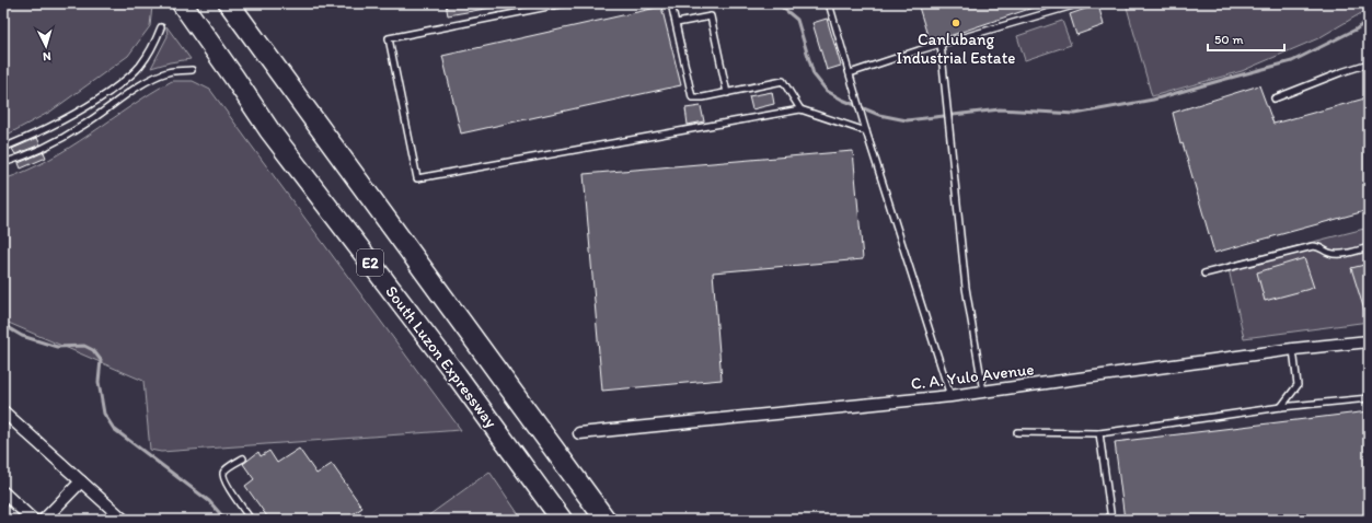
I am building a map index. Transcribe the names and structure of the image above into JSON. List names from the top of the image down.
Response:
{
  "streets": {
    "highway": ["E2", "South Luzon Expressway"],
    "street": ["C. A. Yulo Avenue"]
  },
  "places": ["Canlubang Industrial Estate"],
  "scale_bar": "50 m",
  "north": "bottom"
}
